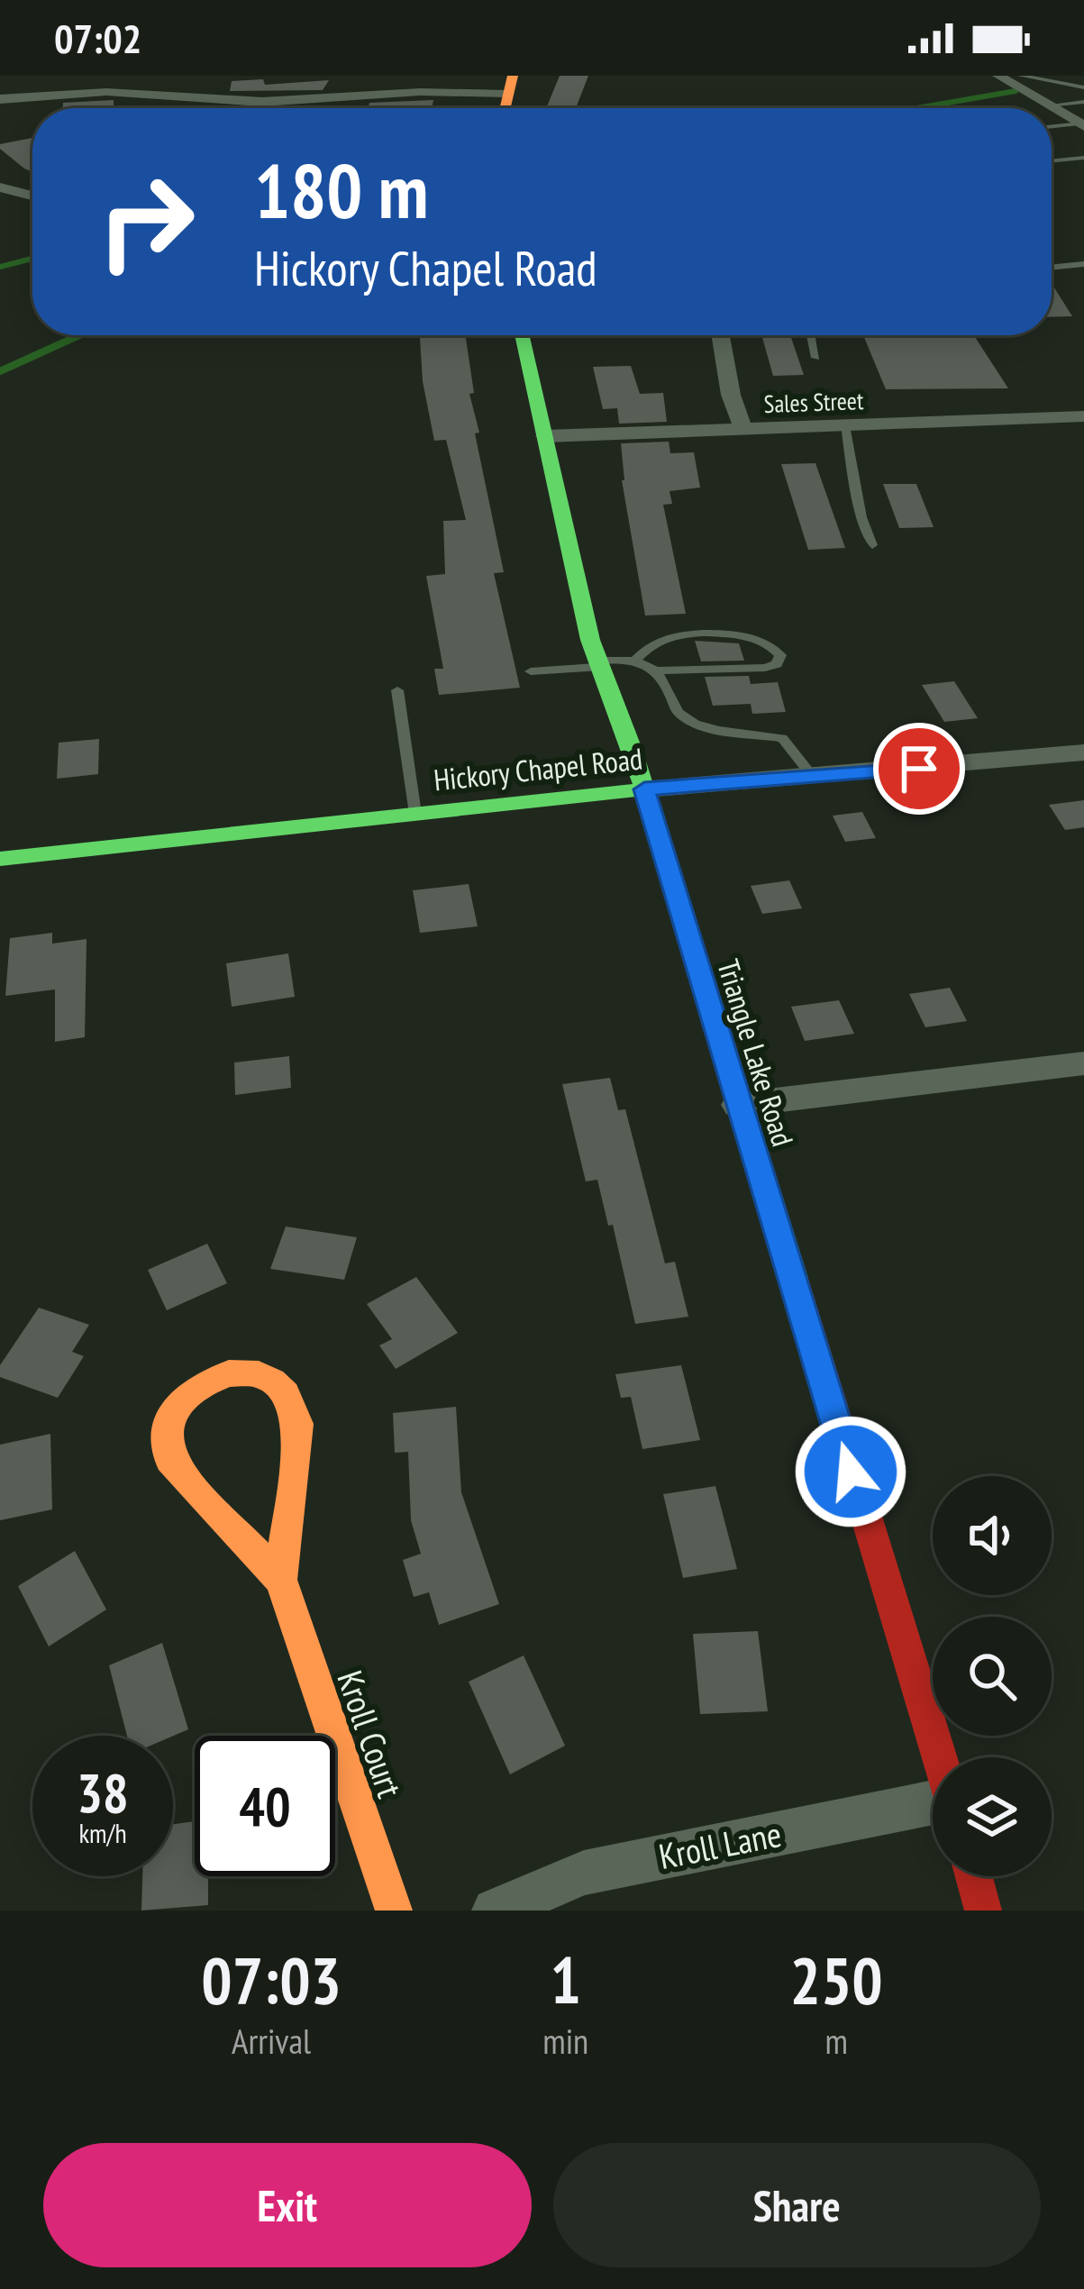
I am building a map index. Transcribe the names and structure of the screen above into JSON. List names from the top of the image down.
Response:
{
  "streets": {
    "street": [
      "Sales Street",
      "Hickory Chapel Road",
      "Triangle Lake Road",
      "Kroll Court",
      "Kroll Lane"
    ]
  },
  "crossings": [
    ["Sales Street", "Triangle Lake Road"],
    ["Hickory Chapel Road", "Triangle Lake Road"]
  ],
  "page": {
    "status": "07:02",
    "turn": ["180 m", "Hickory Chapel Road"],
    "speed": "38 km/h",
    "limit": "40",
    "eta": [
      "07:03",
      "Arrival",
      "1",
      "min",
      "250",
      "m"
    ],
    "buttons": ["Exit", "Share"]
  }
}
